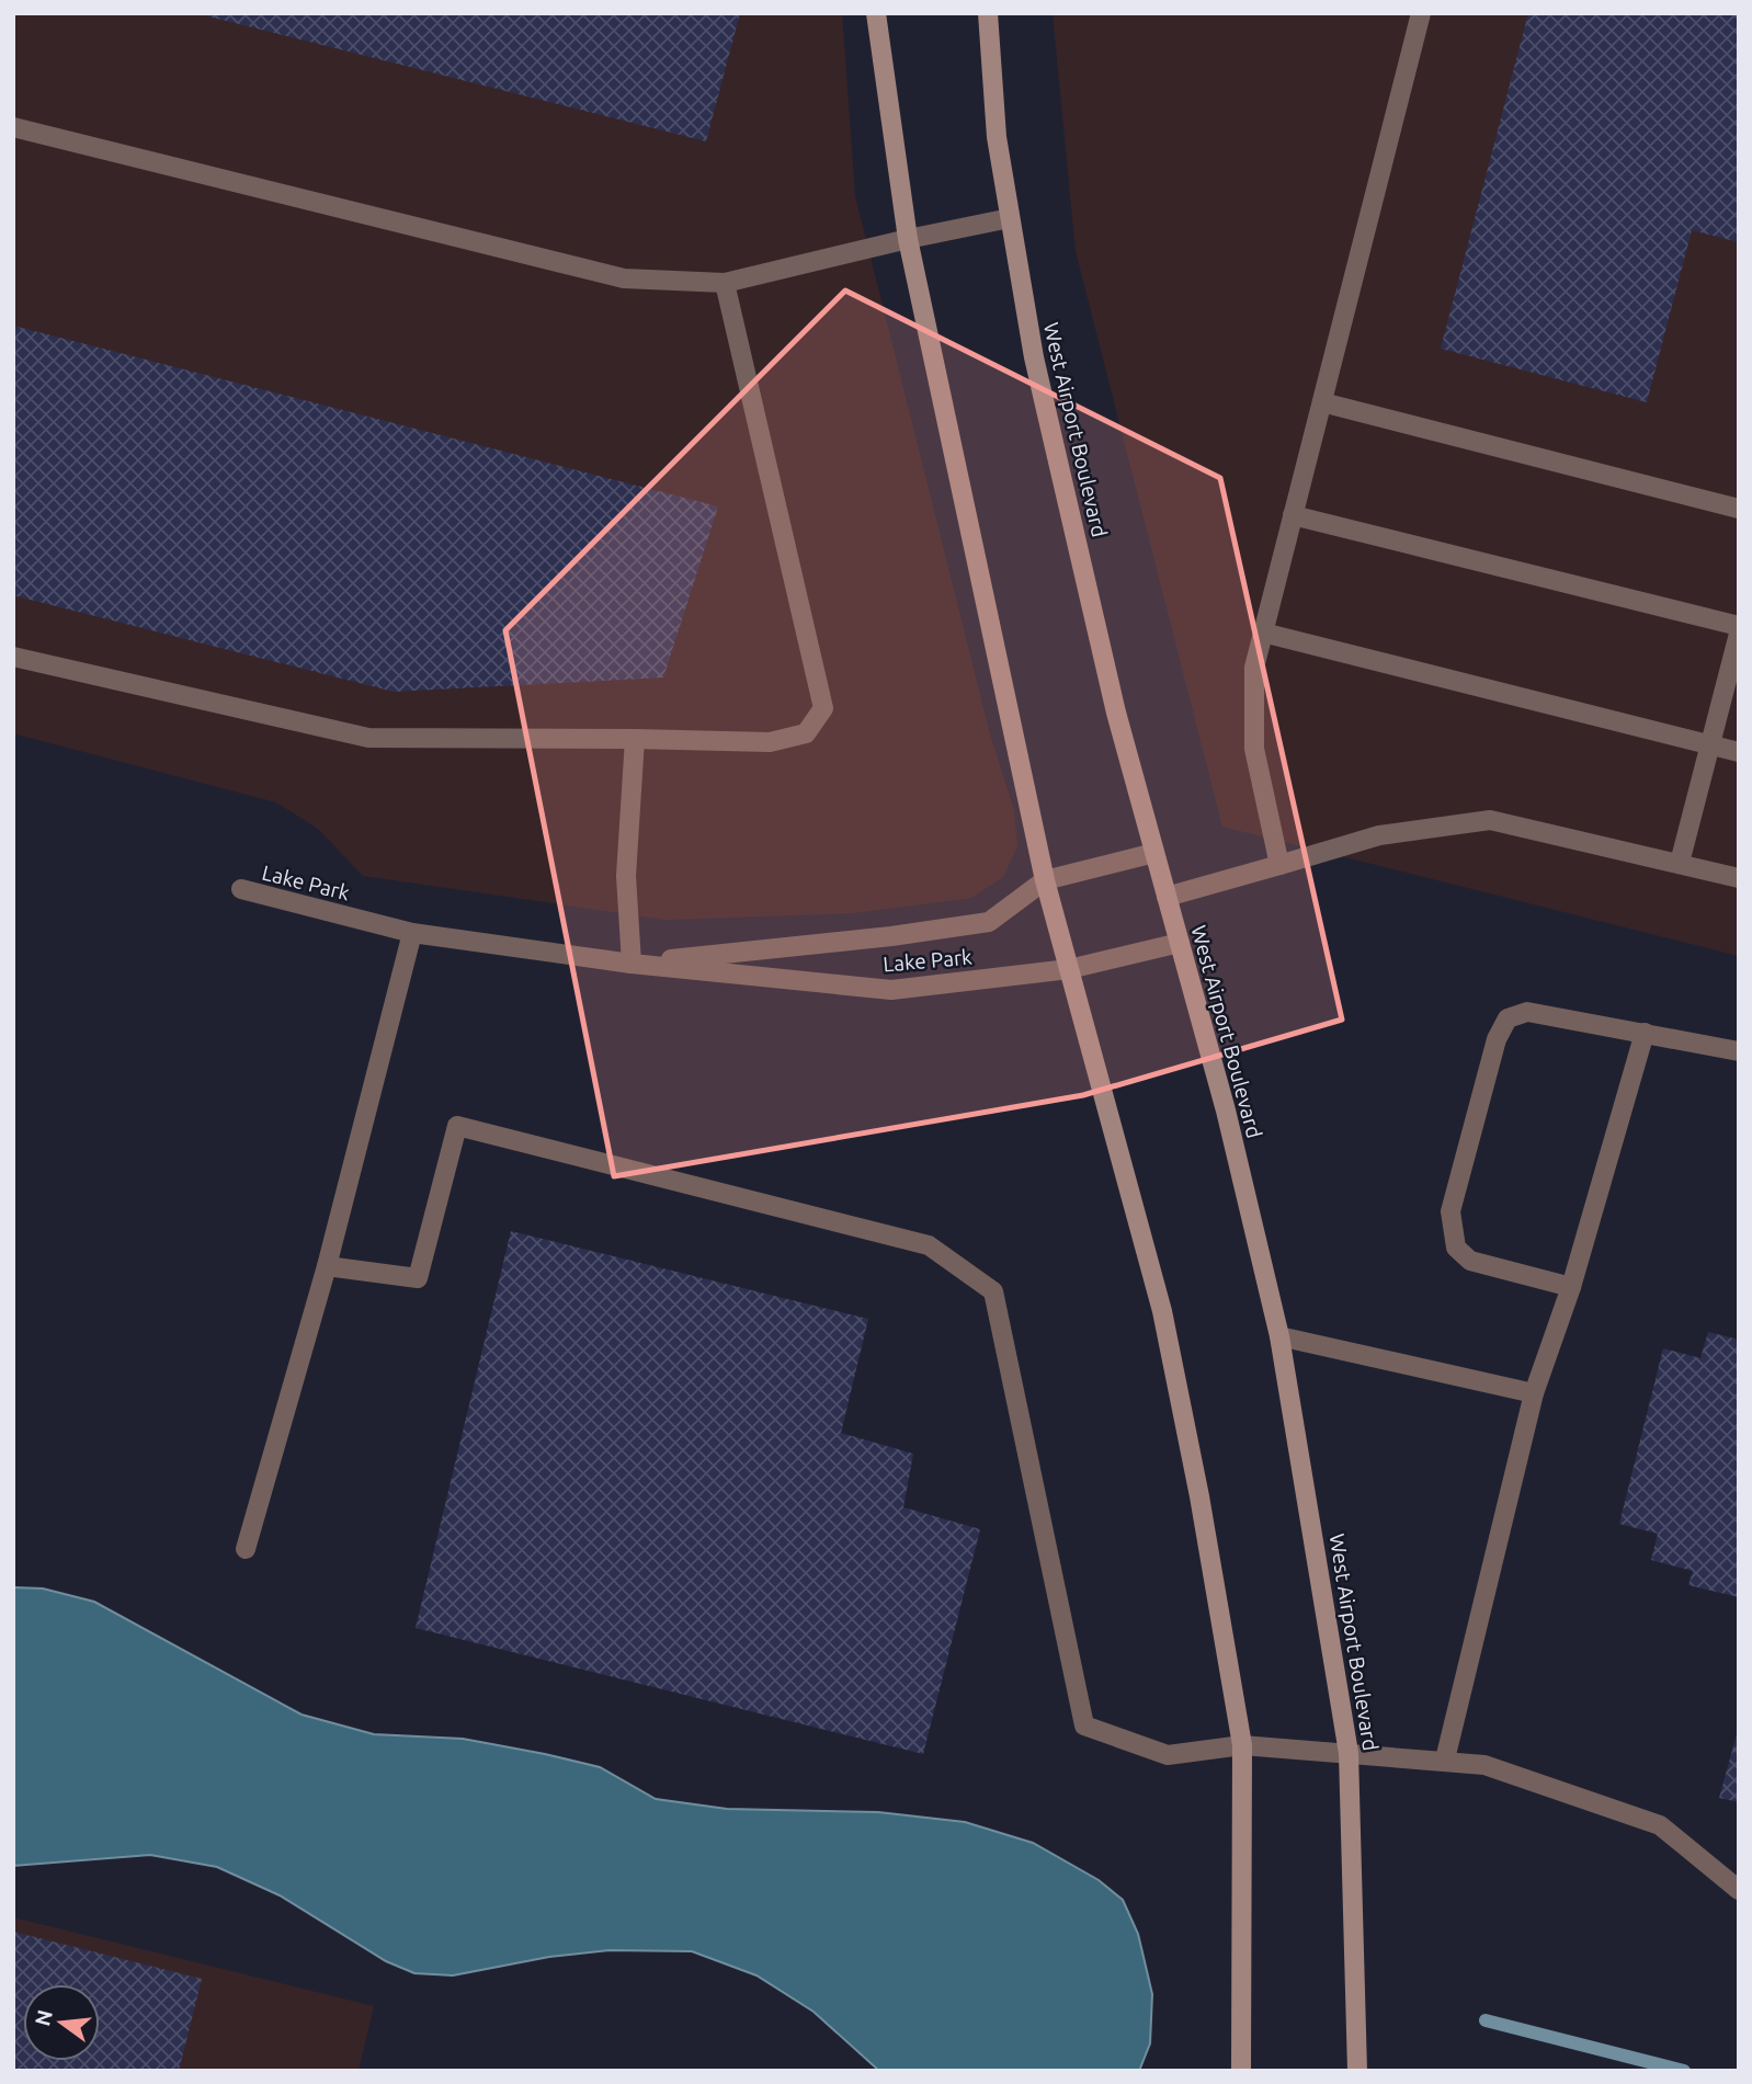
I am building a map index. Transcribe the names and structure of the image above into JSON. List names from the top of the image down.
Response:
{
  "streets": {
    "main road": ["West Airport Boulevard"],
    "street": ["Lake Park"]
  },
  "crossings": [
    ["West Airport Boulevard", "Lake Park"]
  ],
  "north": "left"
}
